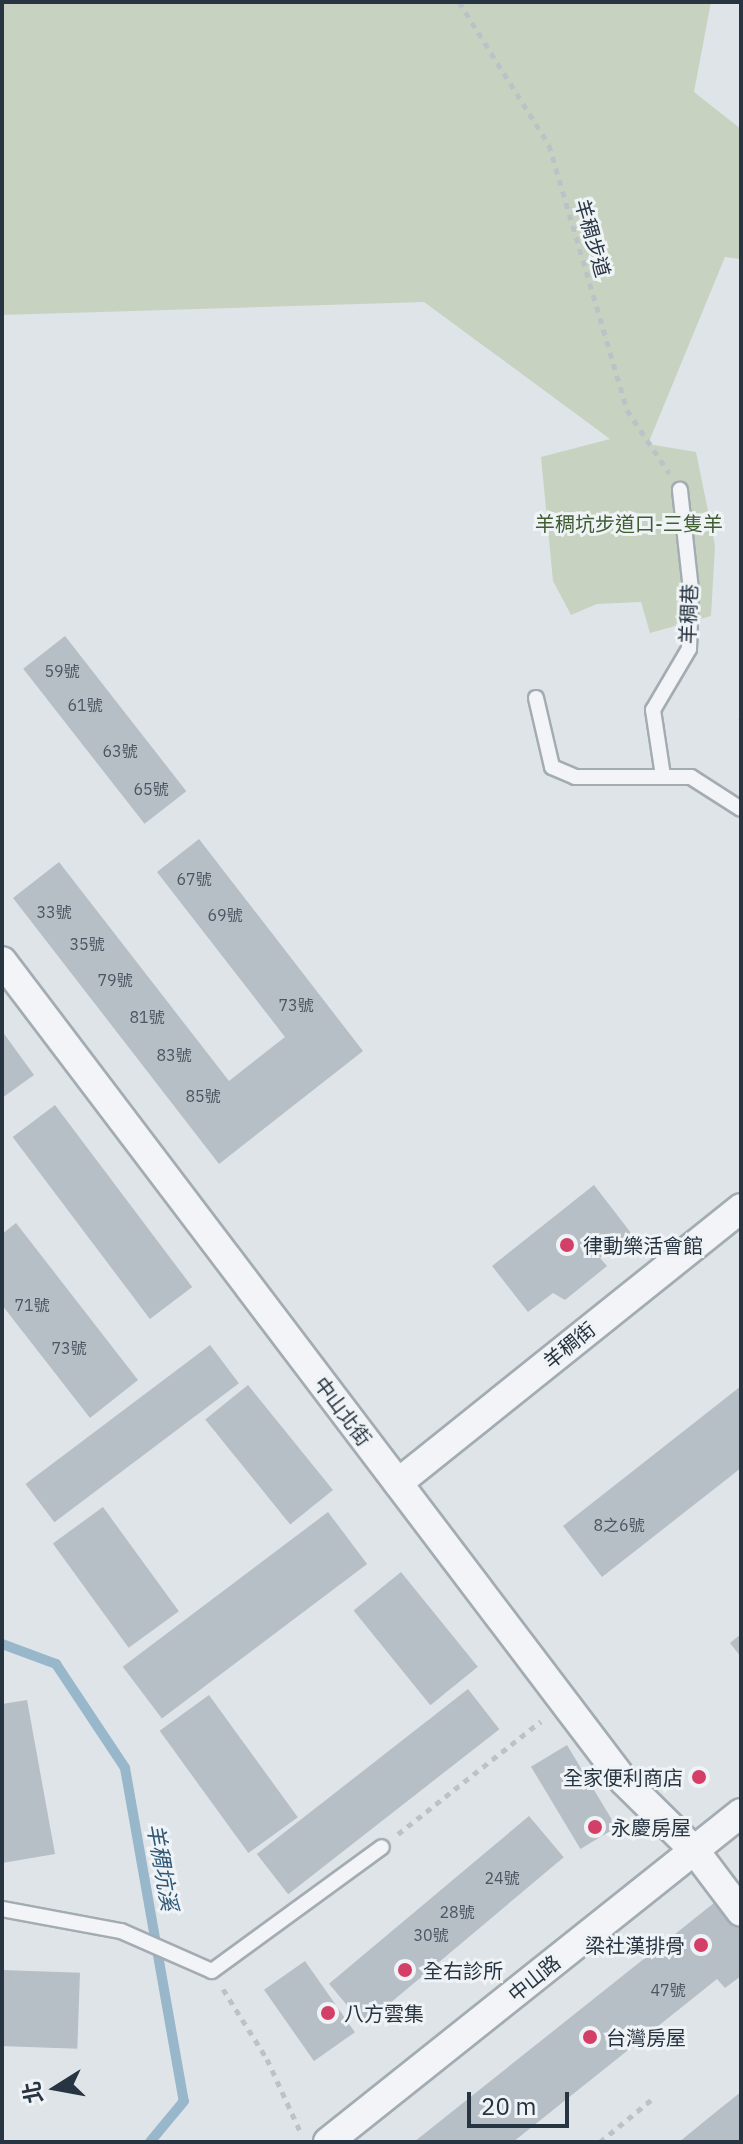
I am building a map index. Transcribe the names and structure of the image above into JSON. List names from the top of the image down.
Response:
{
  "streets": {
    "street": ["羊稠街", "中山北街", "中山路"],
    "lane": ["羊稠巷"],
    "path": ["羊稠步道"]
  },
  "crossings": [
    ["羊稠步道", "羊稠巷"],
    ["羊稠街", "中山北街"],
    ["中山北街", "中山路"]
  ],
  "water": ["羊稠坑溪"],
  "parks": ["羊稠坑步道口-三隻羊"],
  "places": [
    "律動樂活會館",
    "全家便利商店",
    "永慶房屋",
    "梁社漢排骨",
    "全右診所",
    "八方雲集",
    "台灣房屋"
  ],
  "house_numbers": [
    "59號",
    "61號",
    "63號",
    "65號",
    "67號",
    "33號",
    "69號",
    "35號",
    "79號",
    "73號",
    "81號",
    "83號",
    "85號",
    "71號",
    "73號",
    "8之6號",
    "24號",
    "28號",
    "30號",
    "47號"
  ],
  "scale_bar": "20 m",
  "north": "left"
}
